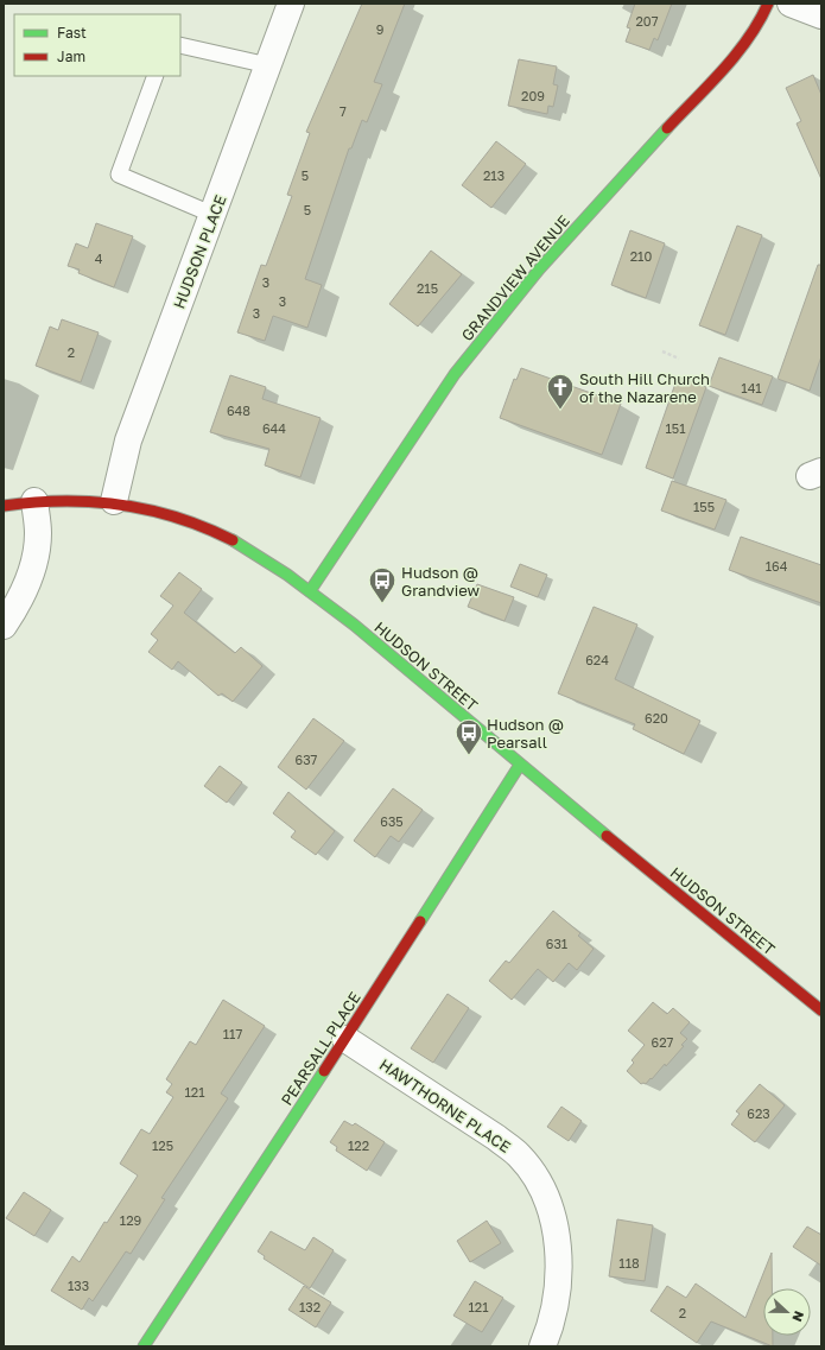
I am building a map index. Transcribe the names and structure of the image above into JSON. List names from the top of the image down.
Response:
{
  "streets": {
    "street": [
      "HUDSON PLACE",
      "GRANDVIEW AVENUE",
      "HUDSON STREET",
      "PEARSALL PLACE",
      "HAWTHORNE PLACE"
    ]
  },
  "crossings": [
    ["HUDSON PLACE", "HUDSON STREET"],
    ["GRANDVIEW AVENUE", "HUDSON STREET"],
    ["HUDSON STREET", "PEARSALL PLACE"],
    ["PEARSALL PLACE", "HAWTHORNE PLACE"]
  ],
  "places": {
    "church": ["South Hill Church of the Nazarene"],
    "bus stop": ["Hudson @ Grandview", "Hudson @ Pearsall"]
  },
  "house_numbers": [
    "207",
    "9",
    "209",
    "7",
    "5",
    "213",
    "5",
    "210",
    "4",
    "3",
    "215",
    "3",
    "3",
    "2",
    "141",
    "648",
    "644",
    "151",
    "155",
    "164",
    "624",
    "620",
    "637",
    "635",
    "631",
    "117",
    "627",
    "121",
    "623",
    "125",
    "122",
    "129",
    "118",
    "133",
    "132",
    "121",
    "2"
  ],
  "legend": ["Fast", "Jam"],
  "north": "right"
}
